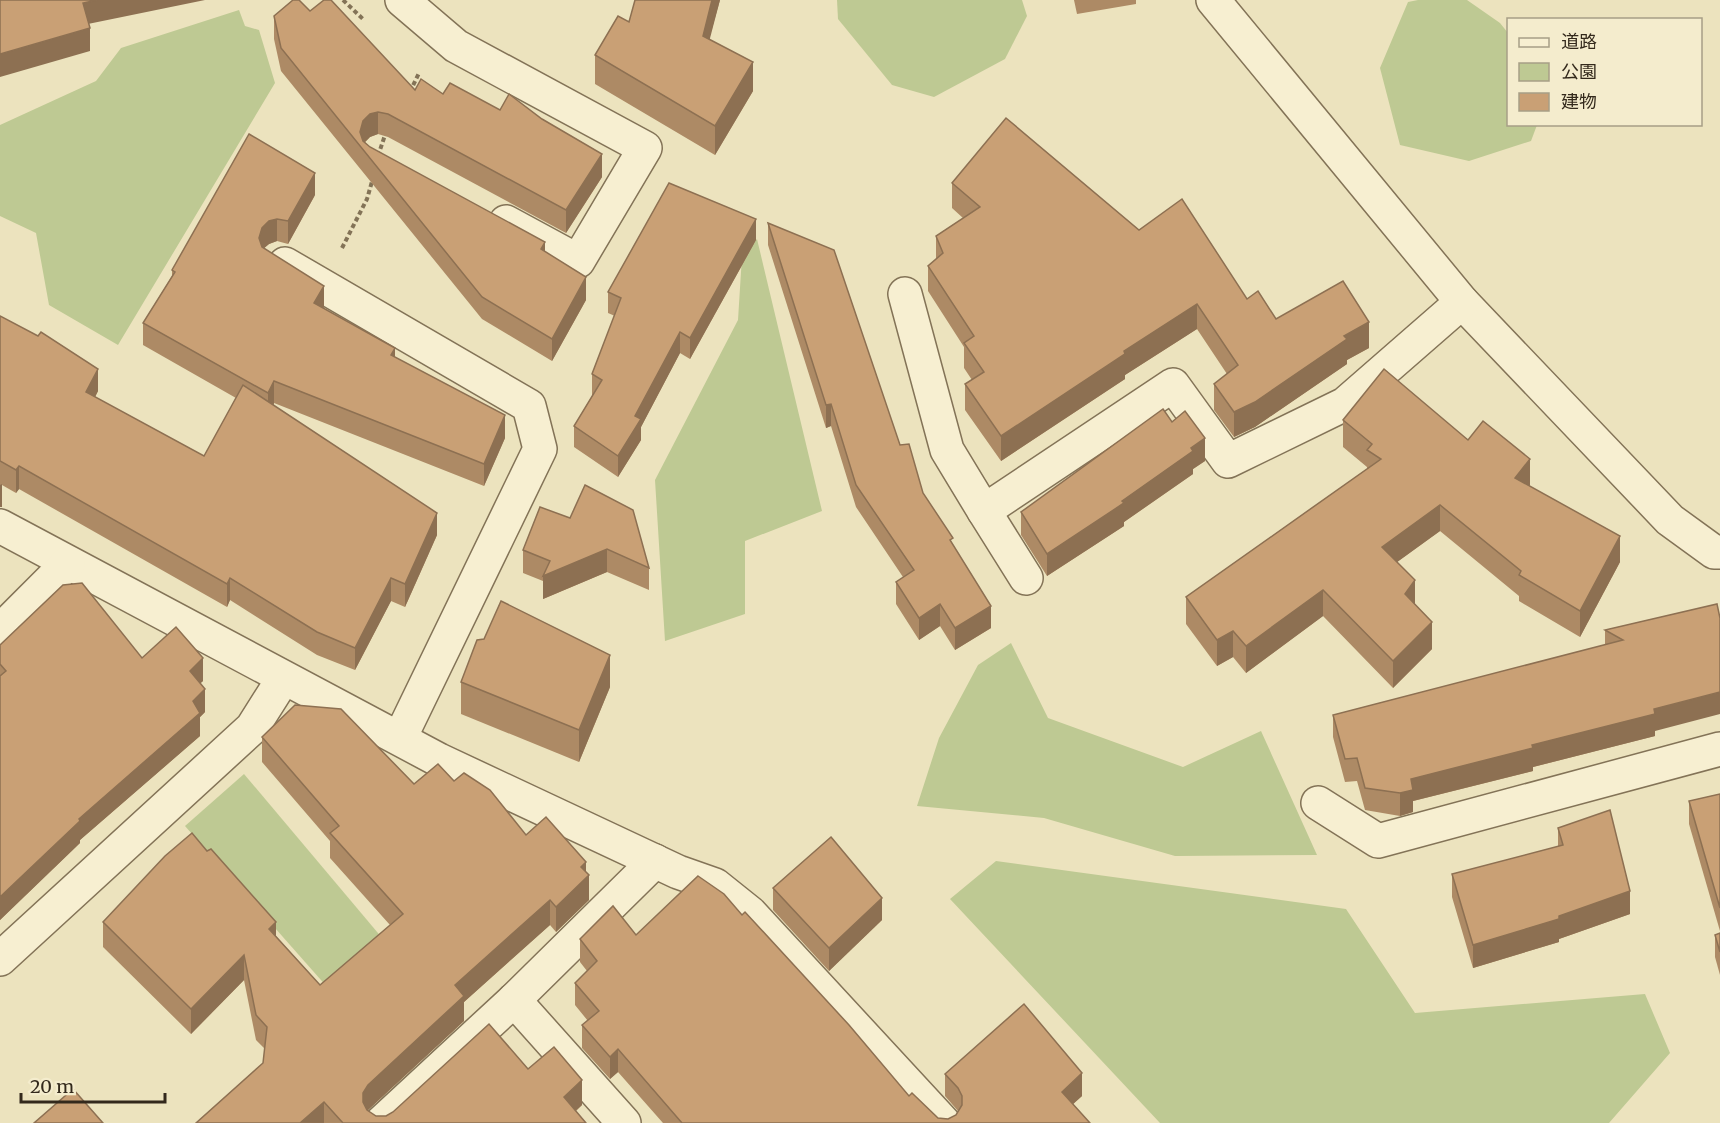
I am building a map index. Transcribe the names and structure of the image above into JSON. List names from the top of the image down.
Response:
{
  "legend": ["道路", "公園", "建物"],
  "scale_bar": "20 m"
}
